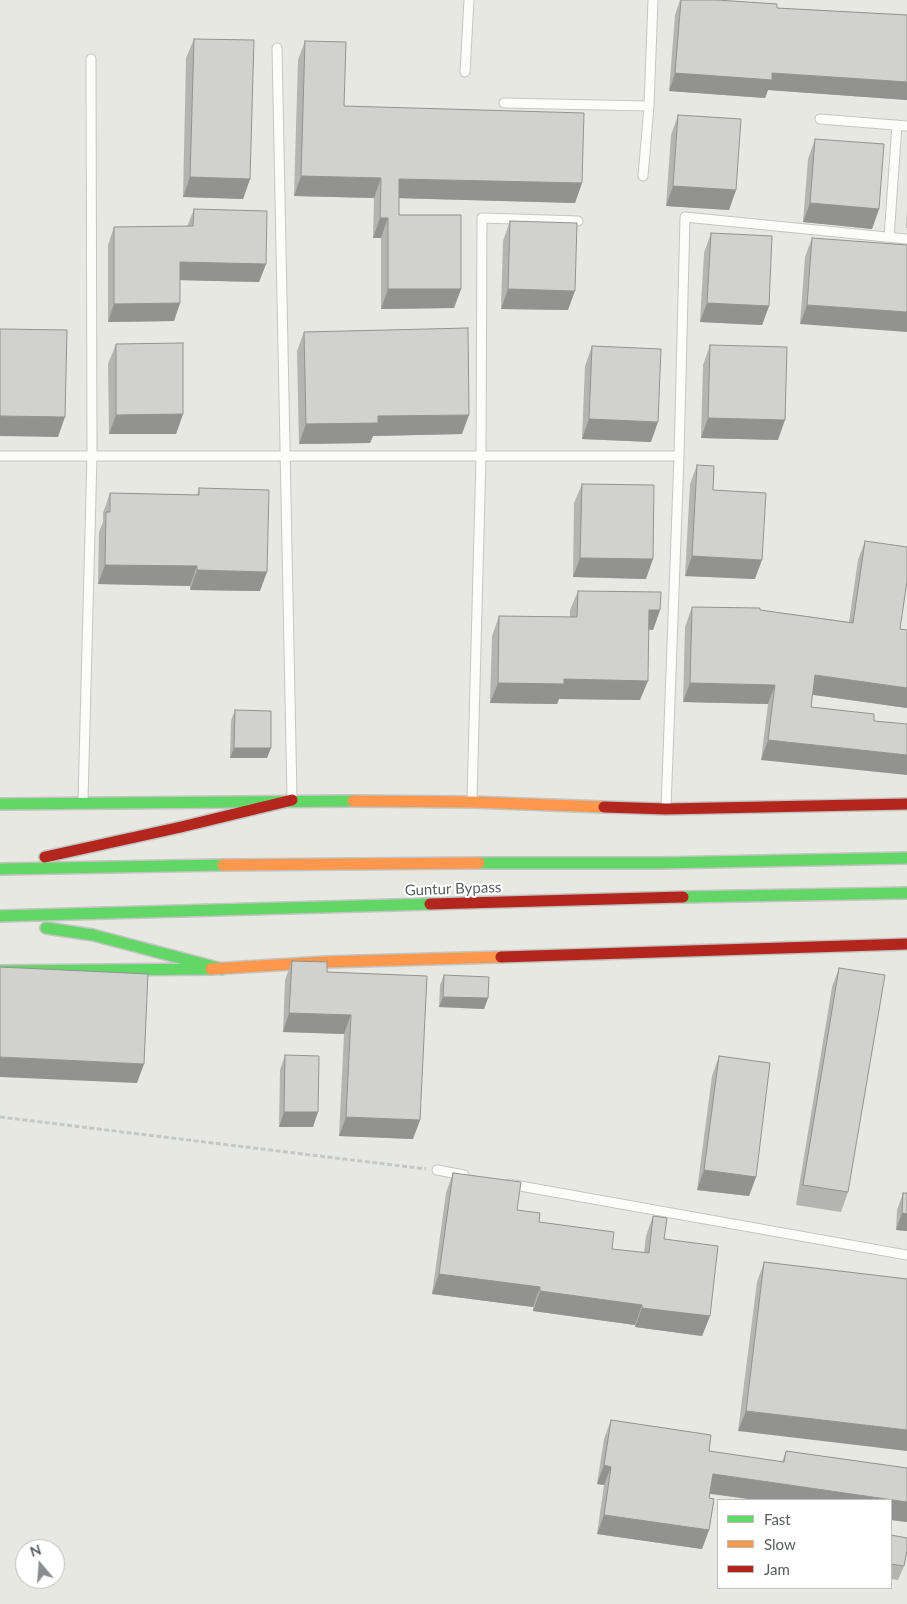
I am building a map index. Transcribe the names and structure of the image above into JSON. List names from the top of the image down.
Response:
{
  "streets": {
    "main road": ["Guntur Bypass"]
  },
  "legend": ["Fast", "Slow", "Jam"],
  "north": "top"
}
